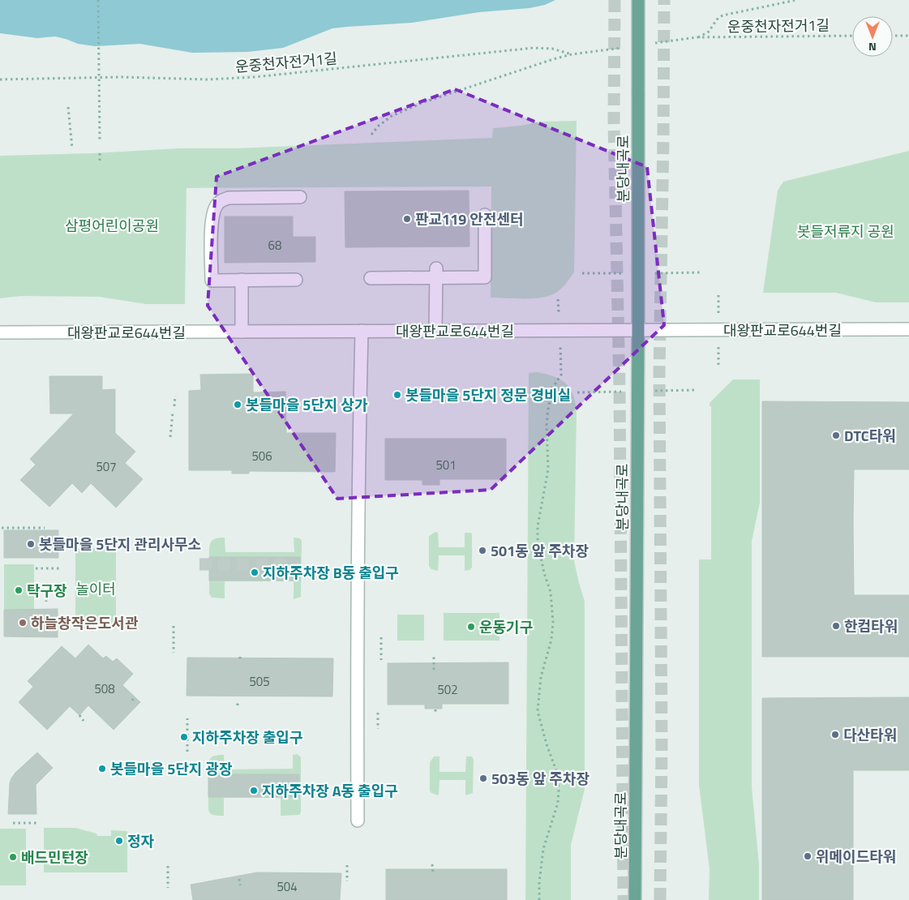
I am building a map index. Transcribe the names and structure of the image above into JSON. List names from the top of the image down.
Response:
{
  "streets": {
    "main road": ["분당내곡로"],
    "street": ["대왕판교로644번길"],
    "path": ["운중천자전거1길"]
  },
  "crossings": [
    ["분당내곡로", "대왕판교로644번길"]
  ],
  "parks": ["삼평어린이공원", "봇들저류지 공원", "놀이터"],
  "places": [
    "판교119 안전센터",
    "봇들마을 5단지 정문 경비실",
    "봇들마을 5단지 상가",
    "DTC타워",
    "봇들마을 5단지 관리사무소",
    "501동 앞 주차장",
    "지하주차장 B동 출입구",
    "탁구장",
    "하늘창작은도서관",
    "한컴타워",
    "운동기구",
    "다산타워",
    "지하주차장 출입구",
    "봇들마을 5단지 광장",
    "503동 앞 주차장",
    "지하주차장 A동 출입구",
    "정자",
    "위메이드타워",
    "배드민턴장"
  ],
  "house_numbers": [
    "68",
    "506",
    "501",
    "507",
    "505",
    "508",
    "502",
    "504"
  ],
  "north": "bottom"
}
